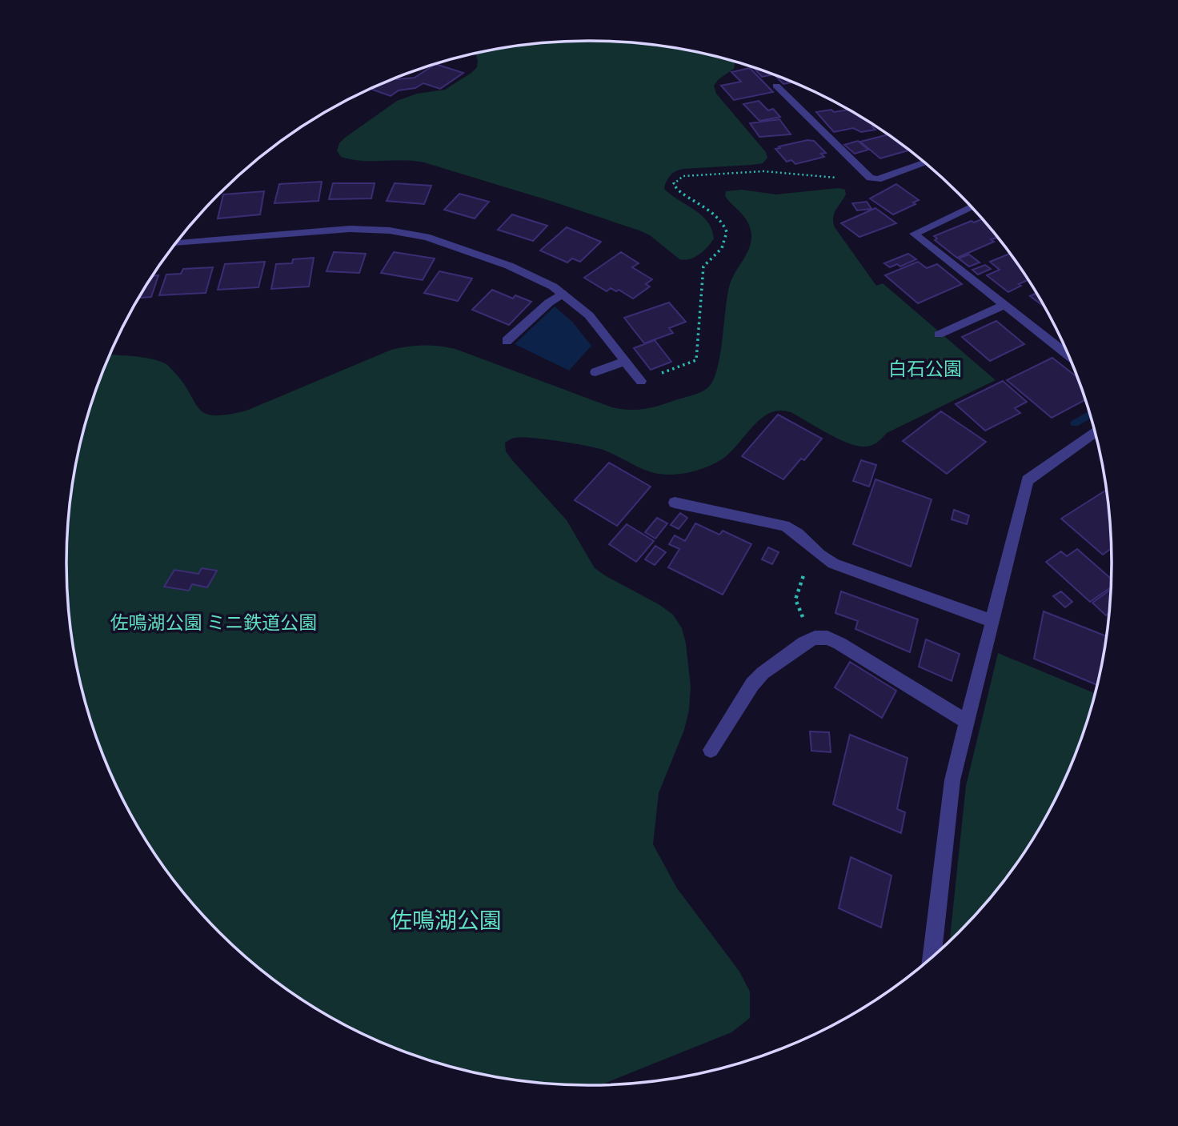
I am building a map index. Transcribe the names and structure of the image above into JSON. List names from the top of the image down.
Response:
{
  "parks": ["白石公園", "佐鳴湖公園 ミニ鉄道公園", "佐鳴湖公園"]
}
